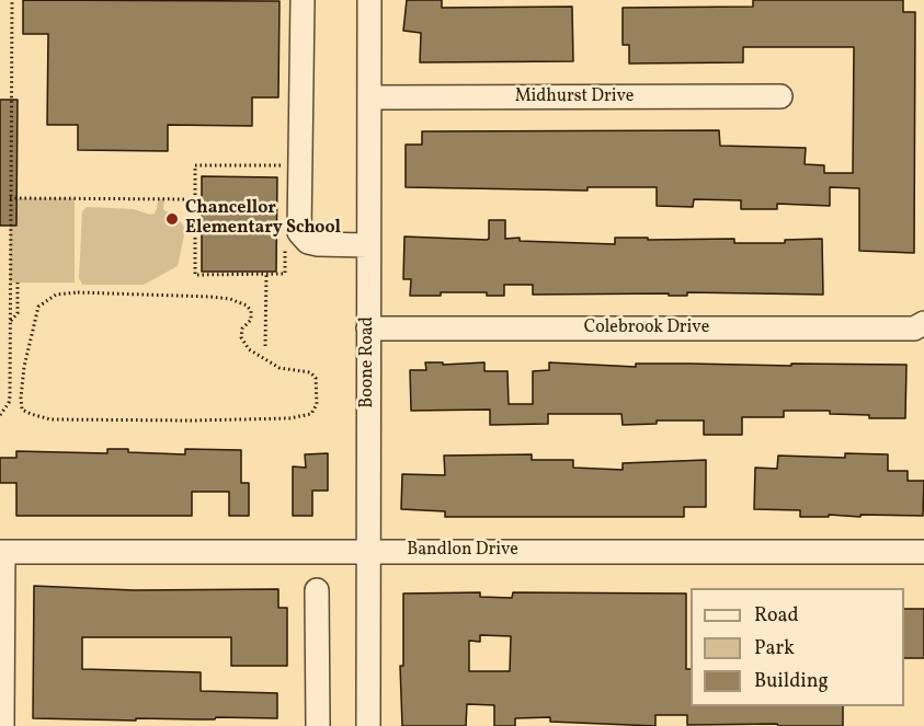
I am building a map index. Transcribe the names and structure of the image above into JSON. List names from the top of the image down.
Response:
{
  "streets": {
    "street": [
      "Midhurst Drive",
      "Colebrook Drive",
      "Boone Road",
      "Bandlon Drive"
    ]
  },
  "crossings": [
    ["Midhurst Drive", "Boone Road"],
    ["Colebrook Drive", "Boone Road"],
    ["Boone Road", "Bandlon Drive"]
  ],
  "places": ["Chancellor Elementary School"],
  "legend": ["Road", "Park", "Building"]
}
